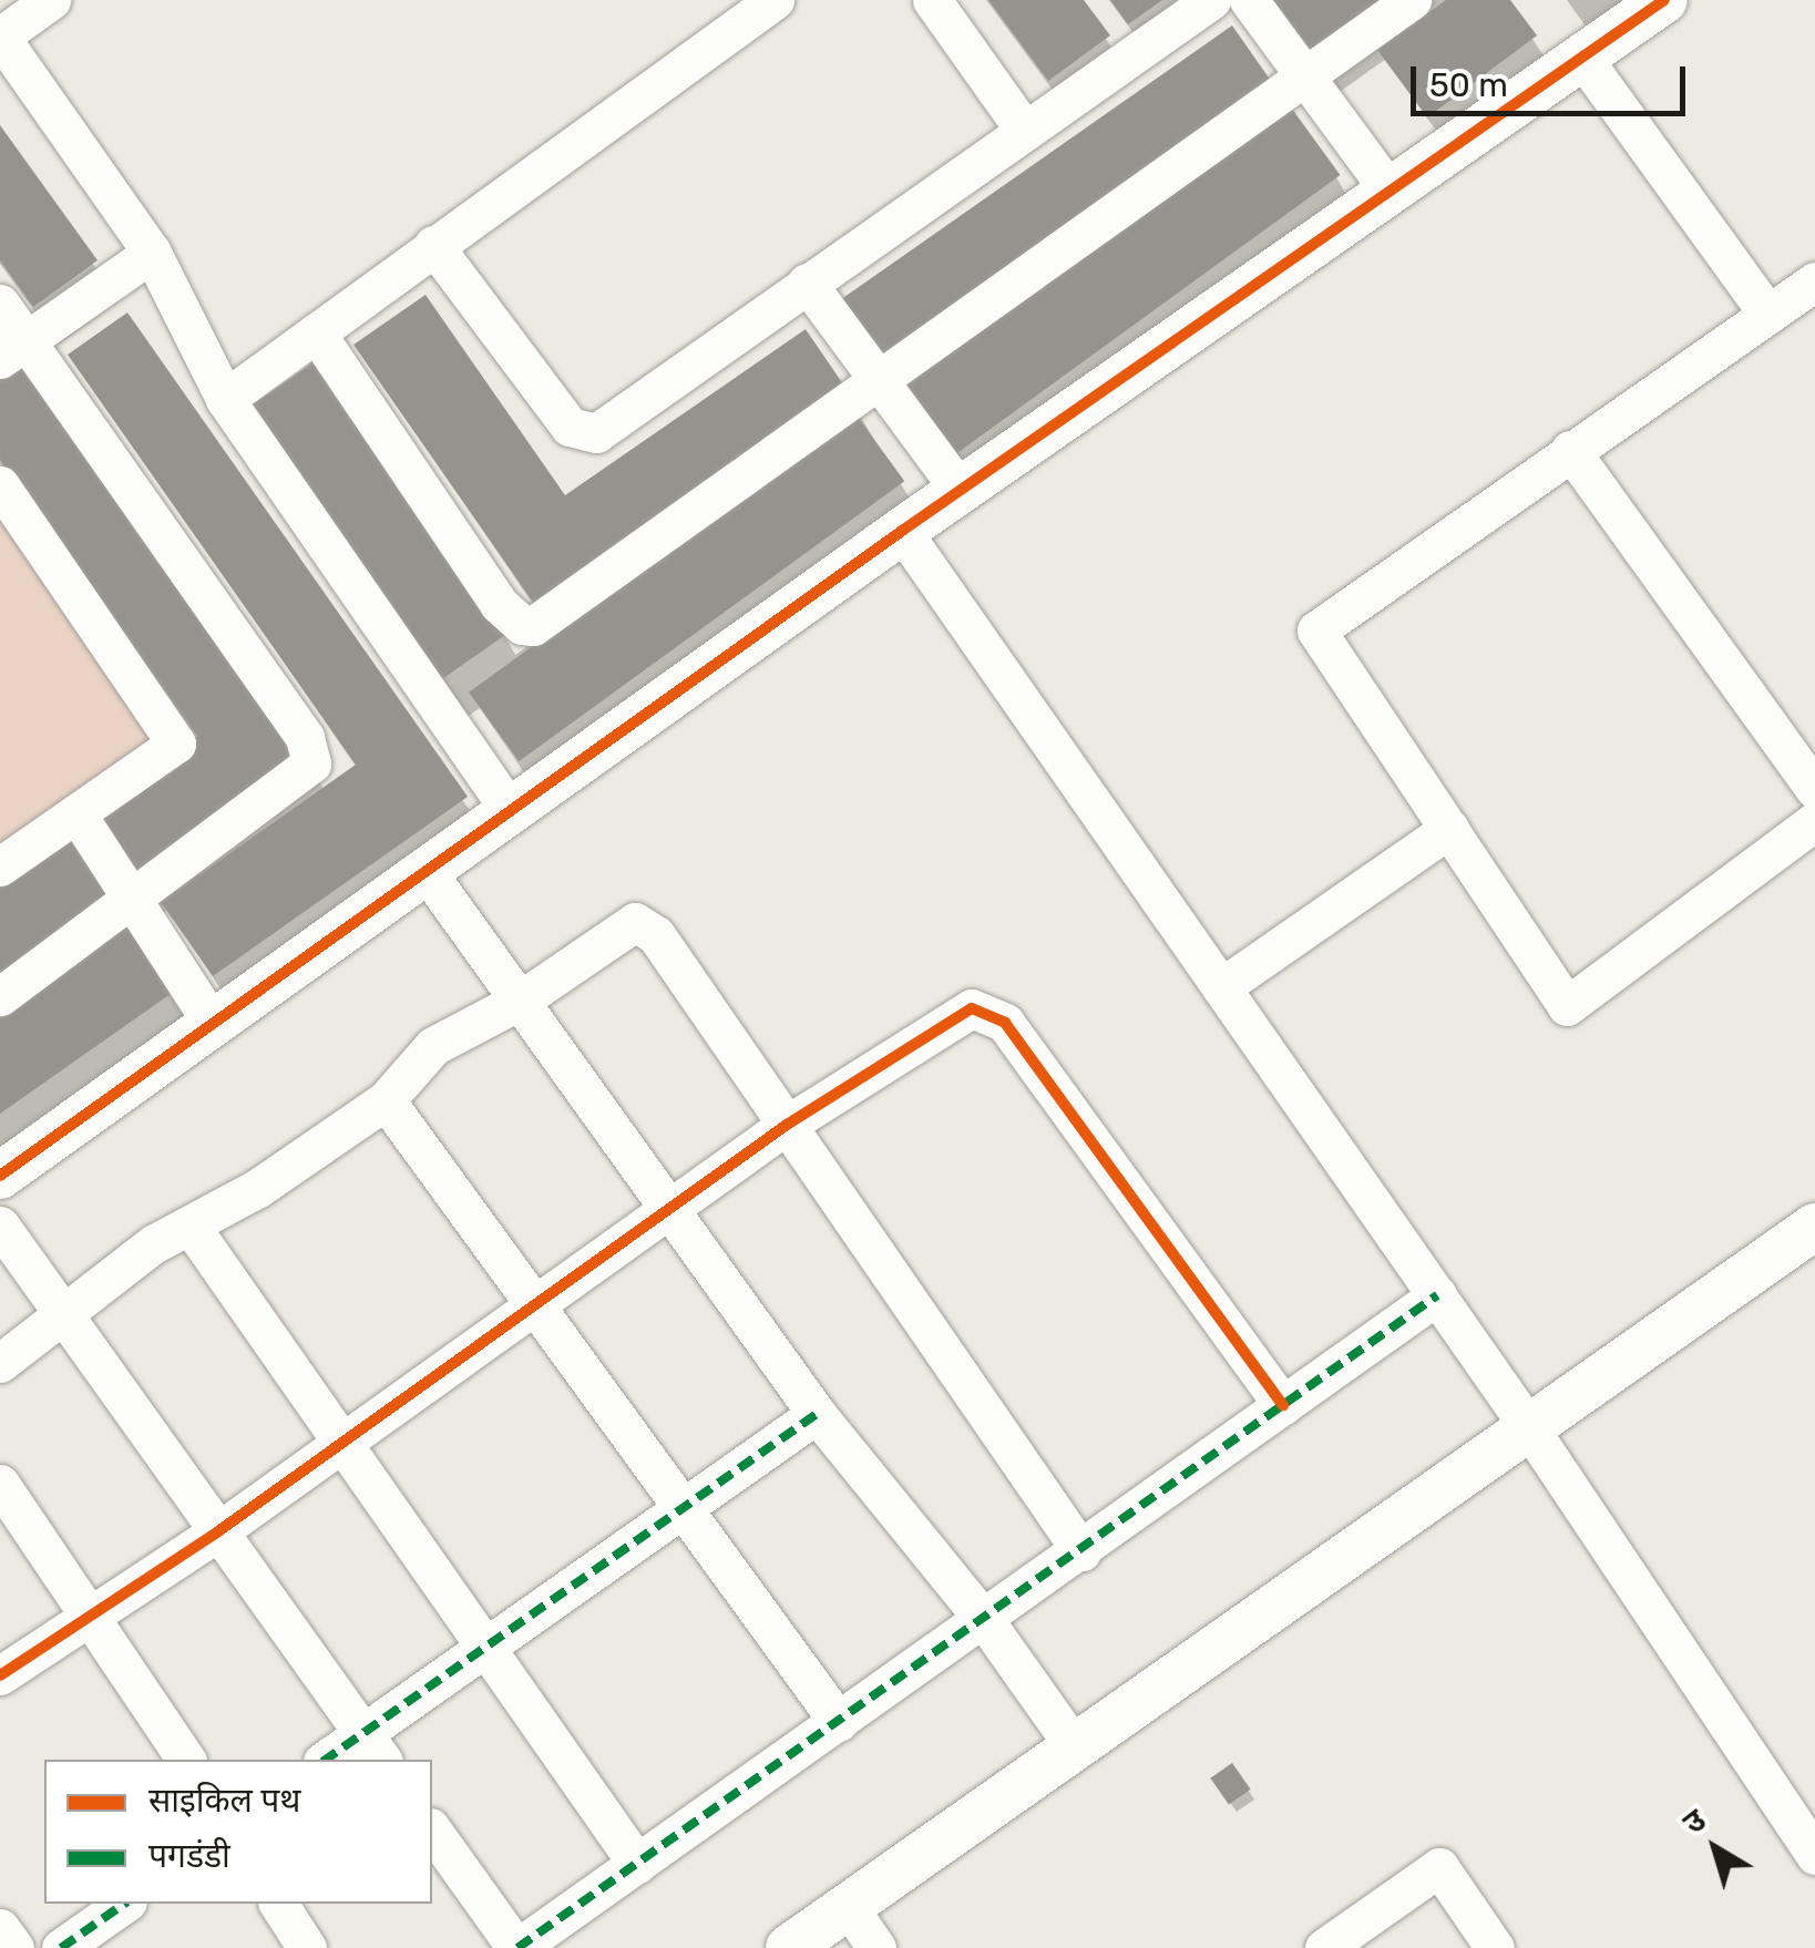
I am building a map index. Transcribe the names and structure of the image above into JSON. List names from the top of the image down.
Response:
{
  "legend": ["साइकिल पथ", "पगडंडी"],
  "scale_bar": "50 m",
  "north": "top left"
}
